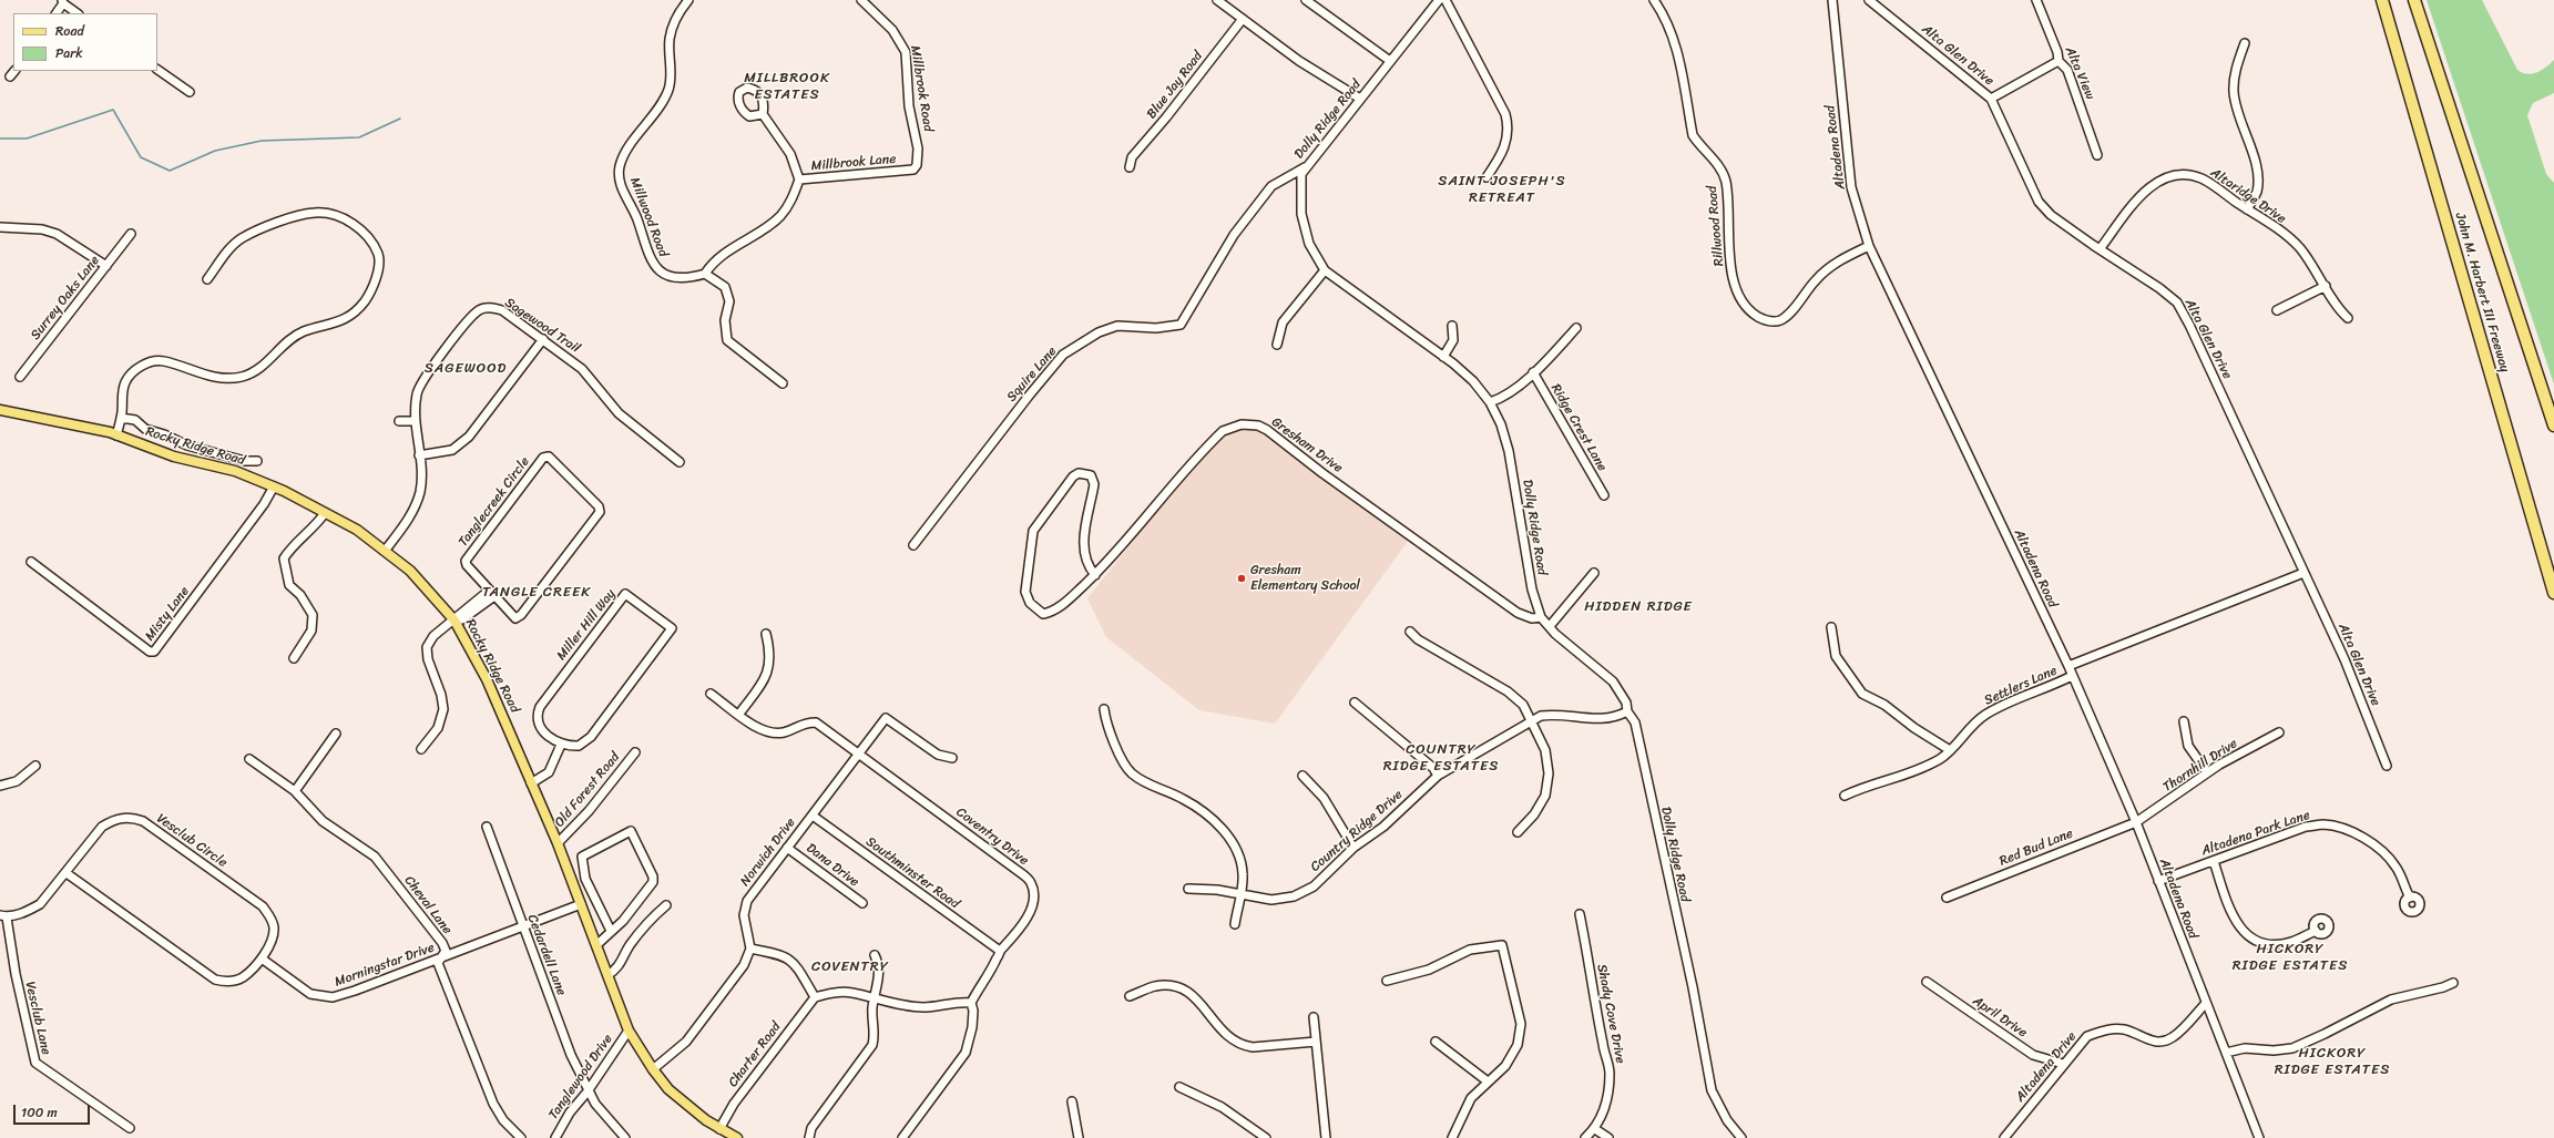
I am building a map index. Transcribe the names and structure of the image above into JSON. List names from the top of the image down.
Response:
{
  "streets": {
    "highway": ["John M. Harbert III Freeway"],
    "main road": ["Rocky Ridge Road"],
    "street": [
      "Alta Glen Drive",
      "Alta View",
      "Blue Jay Road",
      "Millbrook Road",
      "Dolly Ridge Road",
      "Altadena Road",
      "Millbrook Lane",
      "Altaridge Drive",
      "Millwood Road",
      "Rillwood Road",
      "Surrey Oaks Lane",
      "Sagewood Trail",
      "Squire Lane",
      "Ridge Crest Lane",
      "Gresham Drive",
      "Tanglecreek Circle",
      "Misty Lane",
      "Miller Hill Way",
      "Settlers Lane",
      "Thornhill Drive",
      "Old Forest Road",
      "Country Ridge Drive",
      "Altadena Park Lane",
      "Coventry Drive",
      "Vesclub Circle",
      "Red Bud Lane",
      "Norwich Drive",
      "Dana Drive",
      "Southminster Road",
      "Cheval Lane",
      "Cedardell Lane",
      "Morningstar Drive",
      "Shady Cove Drive",
      "April Drive",
      "Vesclub Lane",
      "Charter Road",
      "Altadena Drive",
      "Tanglewood Drive"
    ]
  },
  "crossings": [
    ["Alta Glen Drive", "Altaridge Drive"],
    ["Alta Glen Drive", "Settlers Lane"],
    ["Millbrook Road", "Millbrook Lane"],
    ["Dolly Ridge Road", "Squire Lane"],
    ["Dolly Ridge Road", "Gresham Drive"],
    ["Dolly Ridge Road", "Country Ridge Drive"],
    ["Altadena Road", "Rillwood Road"],
    ["Altadena Road", "Settlers Lane"],
    ["Altadena Road", "Thornhill Drive"],
    ["Altadena Road", "Altadena Park Lane"],
    ["Altadena Road", "Red Bud Lane"],
    ["Altadena Road", "Altadena Drive"],
    ["Millbrook Lane", "Millwood Road"],
    ["Sagewood Trail", "Rocky Ridge Road"],
    ["Rocky Ridge Road", "Misty Lane"],
    ["Rocky Ridge Road", "Old Forest Road"],
    ["Rocky Ridge Road", "Morningstar Drive"],
    ["Rocky Ridge Road", "Charter Road"],
    ["Rocky Ridge Road", "Tanglewood Drive"],
    ["Thornhill Drive", "Red Bud Lane"],
    ["Coventry Drive", "Norwich Drive"],
    ["Coventry Drive", "Southminster Road"],
    ["Vesclub Circle", "Morningstar Drive"],
    ["Vesclub Circle", "Vesclub Lane"],
    ["Norwich Drive", "Dana Drive"],
    ["Norwich Drive", "Southminster Road"],
    ["Cheval Lane", "Morningstar Drive"],
    ["Cedardell Lane", "Morningstar Drive"],
    ["Cedardell Lane", "Tanglewood Drive"],
    ["April Drive", "Altadena Drive"]
  ],
  "districts": [
    "MILLBROOK ESTATES",
    "SAINT JOSEPH'S RETREAT",
    "SAGEWOOD",
    "TANGLE CREEK",
    "HIDDEN RIDGE",
    "COUNTRY RIDGE ESTATES",
    "HICKORY RIDGE ESTATES",
    "COVENTRY",
    "HICKORY RIDGE ESTATES"
  ],
  "places": ["Gresham Elementary School"],
  "legend": ["Road", "Park"],
  "scale_bar": "100 m"
}
